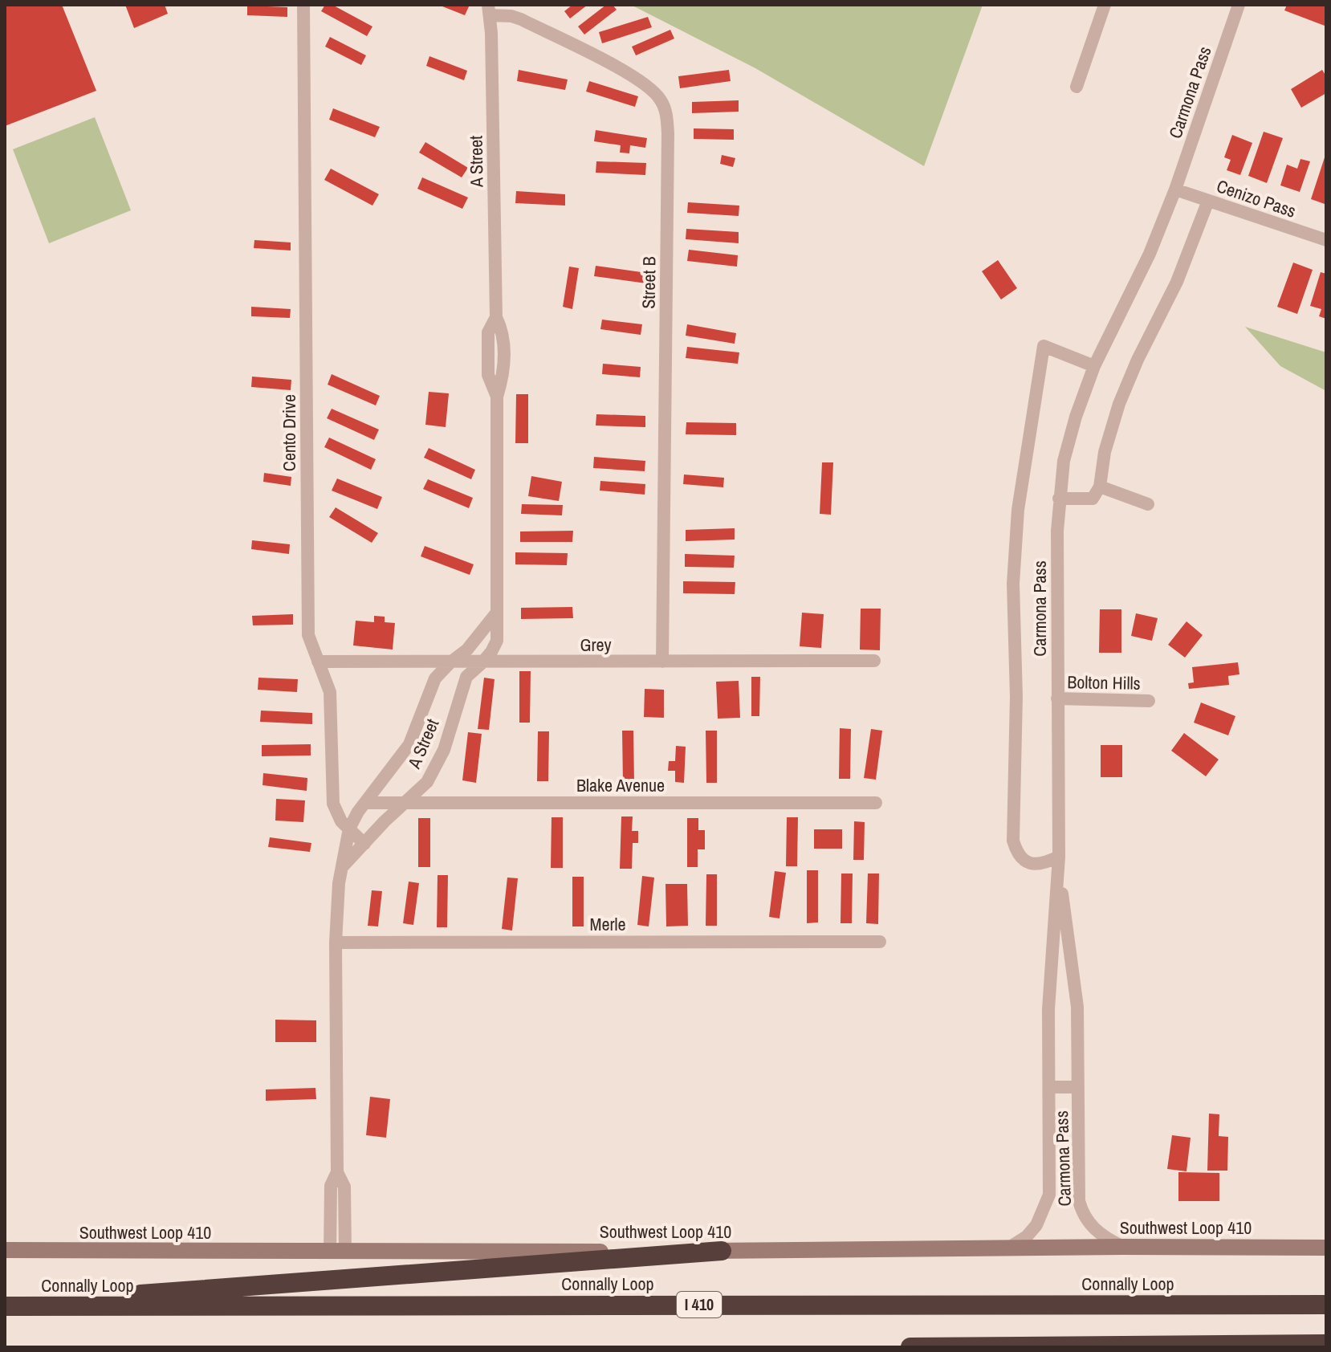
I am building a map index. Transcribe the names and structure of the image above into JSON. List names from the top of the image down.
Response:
{
  "streets": {
    "highway": ["Connally Loop", "I 410"],
    "main road": ["Southwest Loop 410"],
    "street": [
      "Carmona Pass",
      "A Street",
      "Cenizo Pass",
      "Street B",
      "Cento Drive",
      "Grey",
      "Bolton Hills",
      "Blake Avenue",
      "Merle"
    ]
  },
  "crossings": [
    ["Carmona Pass", "Cenizo Pass"],
    ["Carmona Pass", "Bolton Hills"],
    ["Carmona Pass", "Southwest Loop 410"],
    ["A Street", "Street B"],
    ["A Street", "Cento Drive"],
    ["A Street", "Grey"],
    ["A Street", "Blake Avenue"],
    ["A Street", "Merle"],
    ["A Street", "Southwest Loop 410"],
    ["Street B", "Grey"],
    ["Cento Drive", "Grey"]
  ]
}
